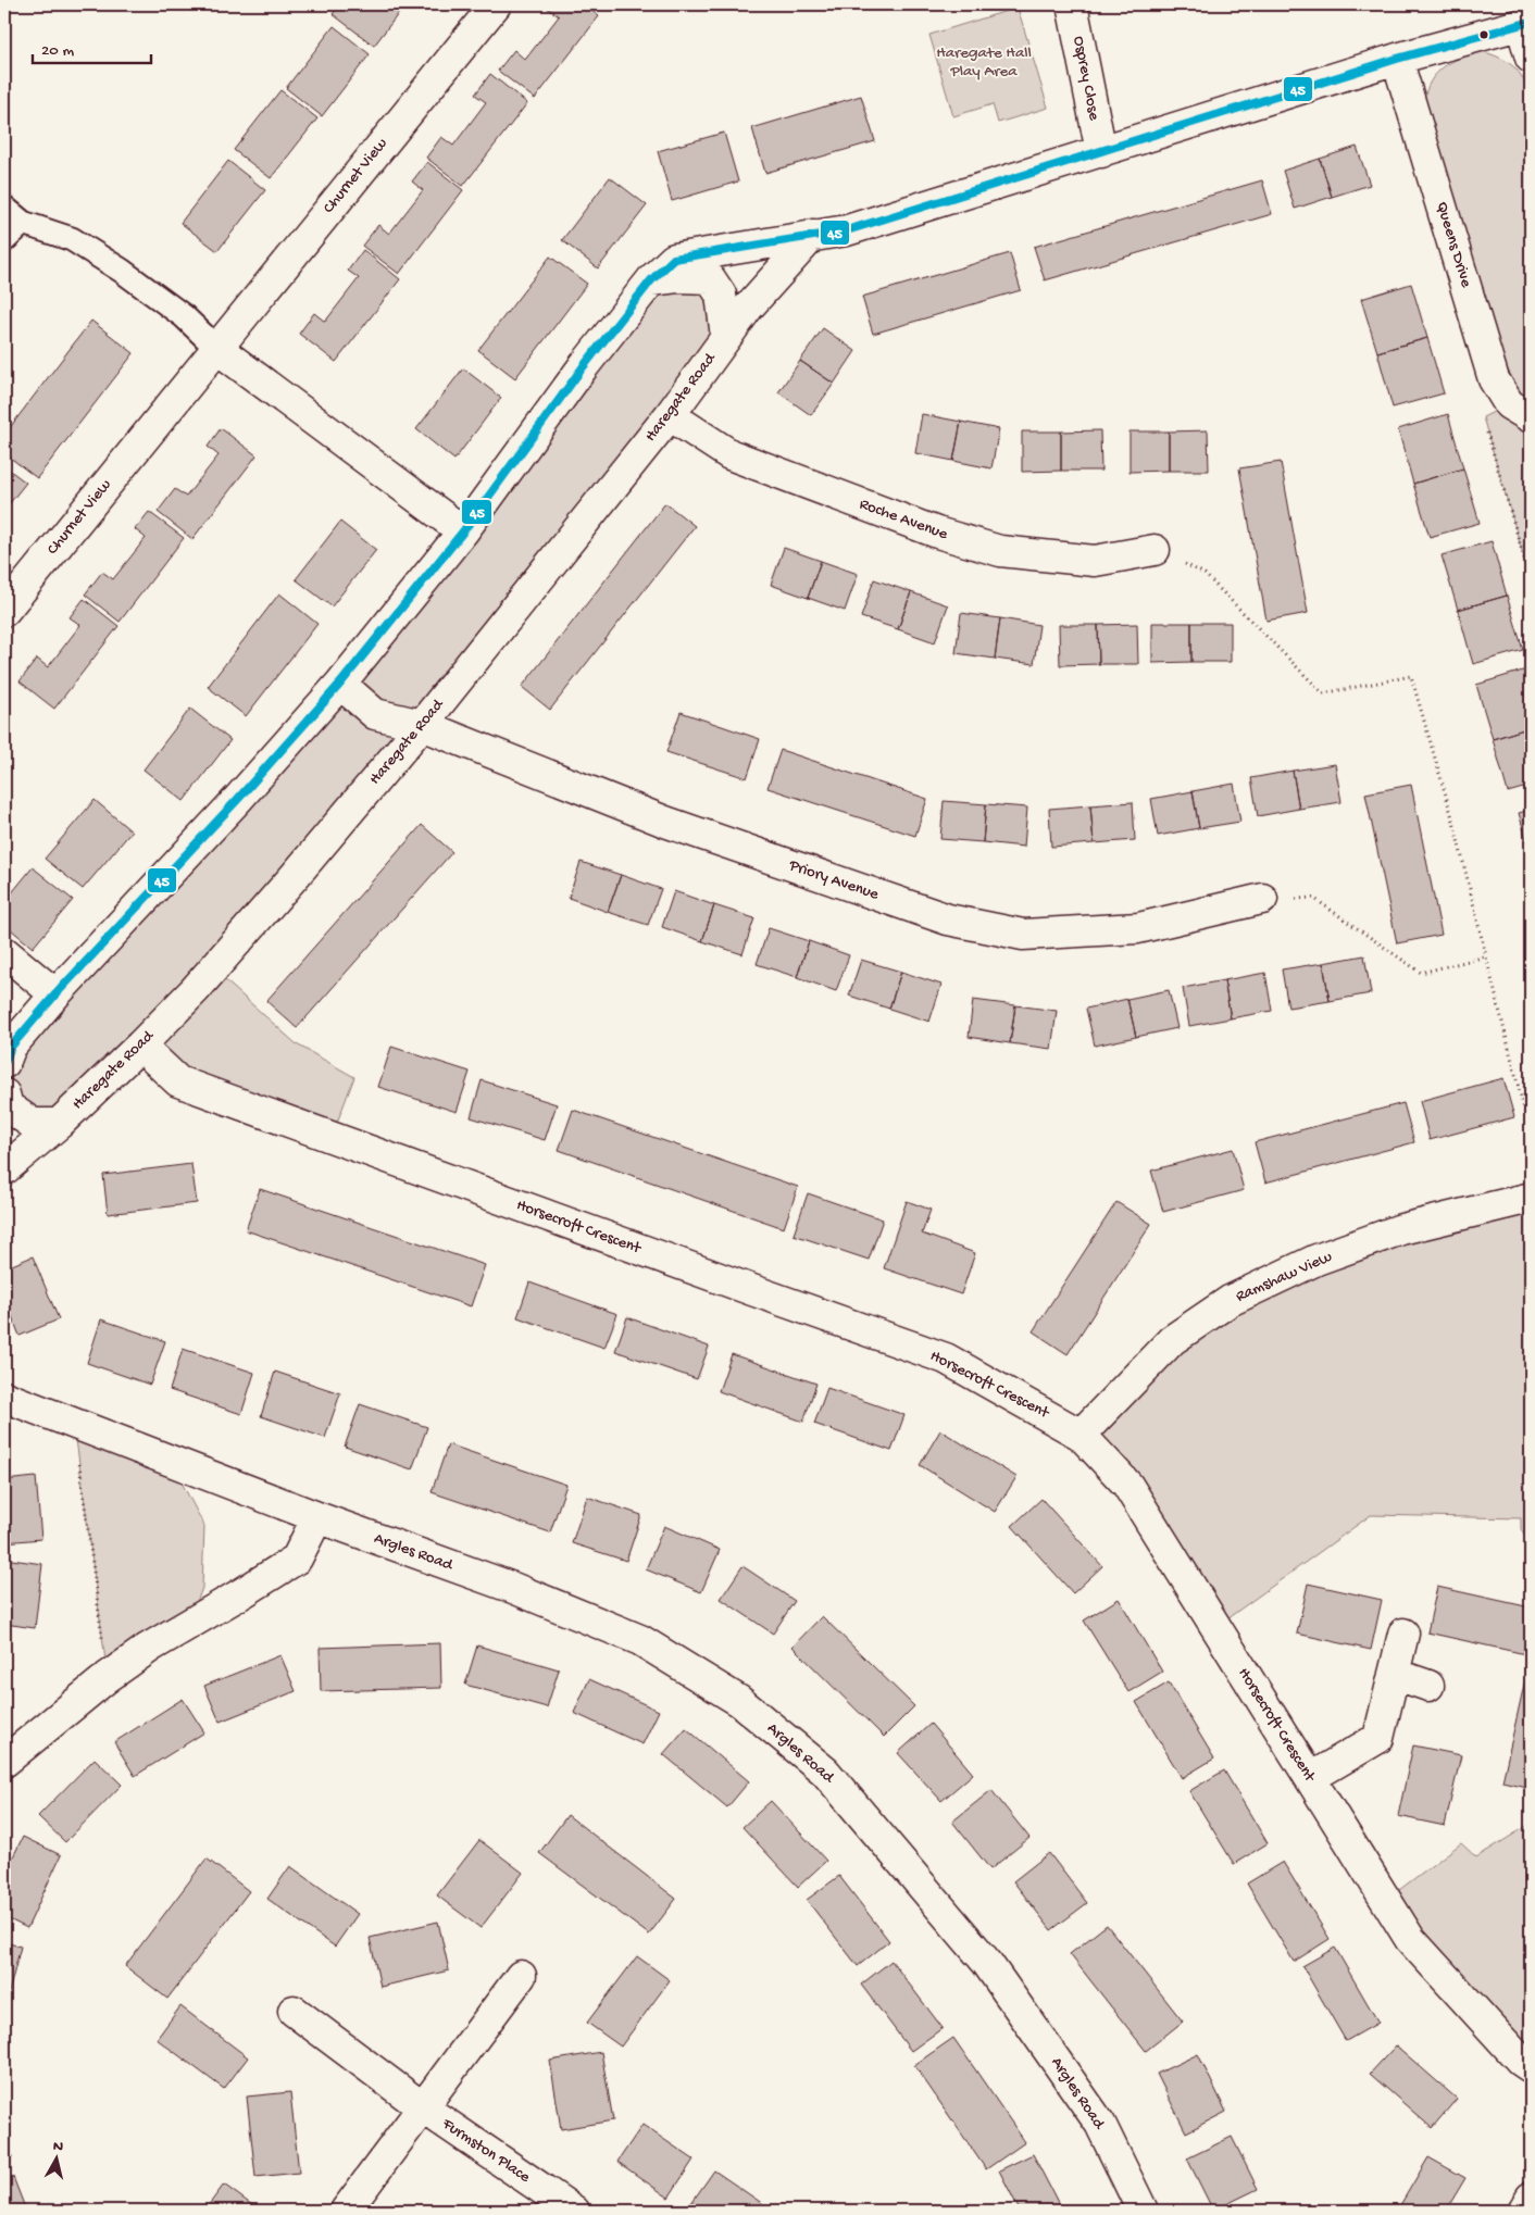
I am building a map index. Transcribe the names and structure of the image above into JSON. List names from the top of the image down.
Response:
{
  "streets": {
    "street": [
      "Osprey Close",
      "Churnet View",
      "Queens Drive",
      "Haregate Road",
      "Roche Avenue",
      "Priory Avenue",
      "Horsecroft Crescent",
      "Ramshaw View",
      "Argles Road",
      "Furmston Place"
    ]
  },
  "crossings": [
    ["Haregate Road", "Roche Avenue"],
    ["Haregate Road", "Priory Avenue"],
    ["Haregate Road", "Horsecroft Crescent"],
    ["Horsecroft Crescent", "Ramshaw View"]
  ],
  "parks": ["Haregate Hall Play Area"],
  "lines": ["transit line 45"],
  "scale_bar": "20 m",
  "north": "top"
}
